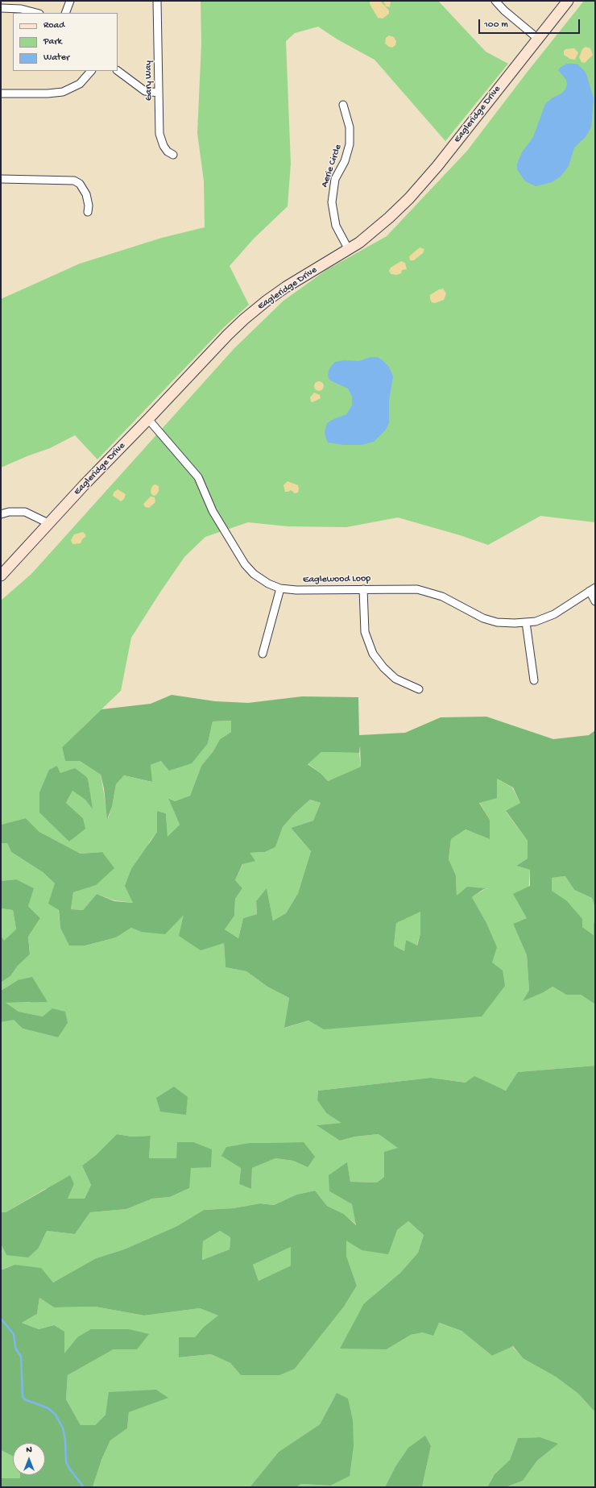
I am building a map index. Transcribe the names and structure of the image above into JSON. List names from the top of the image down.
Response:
{
  "streets": {
    "main road": ["Eagleridge Drive"],
    "street": ["Gary Way", "Aerie Circle", "Eaglewood Loop"]
  },
  "crossings": [
    ["Eagleridge Drive", "Aerie Circle"],
    ["Eagleridge Drive", "Eaglewood Loop"]
  ],
  "legend": ["Road", "Park", "Water"],
  "scale_bar": "100 m",
  "north": "top"
}
